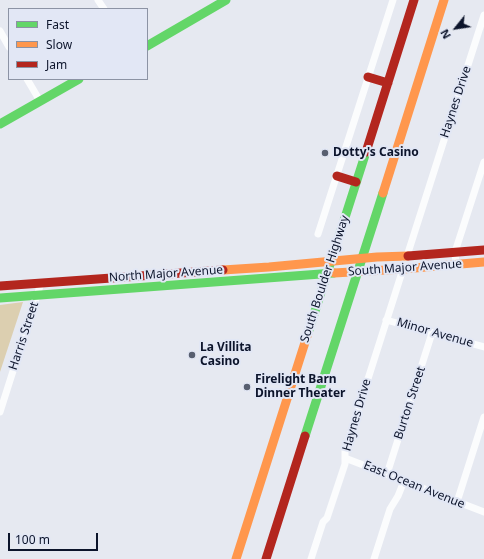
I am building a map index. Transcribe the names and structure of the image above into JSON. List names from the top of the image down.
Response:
{
  "streets": {
    "main road": ["South Major Avenue", "North Major Avenue", "South Boulder Highway"],
    "street": [
      "Haynes Drive",
      "Minor Avenue",
      "Harris Street",
      "Burton Street",
      "East Ocean Avenue"
    ]
  },
  "crossings": [
    ["Haynes Drive", "South Major Avenue"],
    ["Haynes Drive", "Minor Avenue"],
    ["Haynes Drive", "East Ocean Avenue"],
    ["South Major Avenue", "North Major Avenue"],
    ["South Major Avenue", "South Boulder Highway"],
    ["North Major Avenue", "South Boulder Highway"],
    ["North Major Avenue", "Harris Street"],
    ["Minor Avenue", "Burton Street"],
    ["Burton Street", "East Ocean Avenue"]
  ],
  "places": ["Dotty's Casino", "La Villita Casino", "Firelight Barn Dinner Theater"],
  "legend": ["Fast", "Slow", "Jam"],
  "scale_bar": "100 m",
  "north": "bottom left"
}
